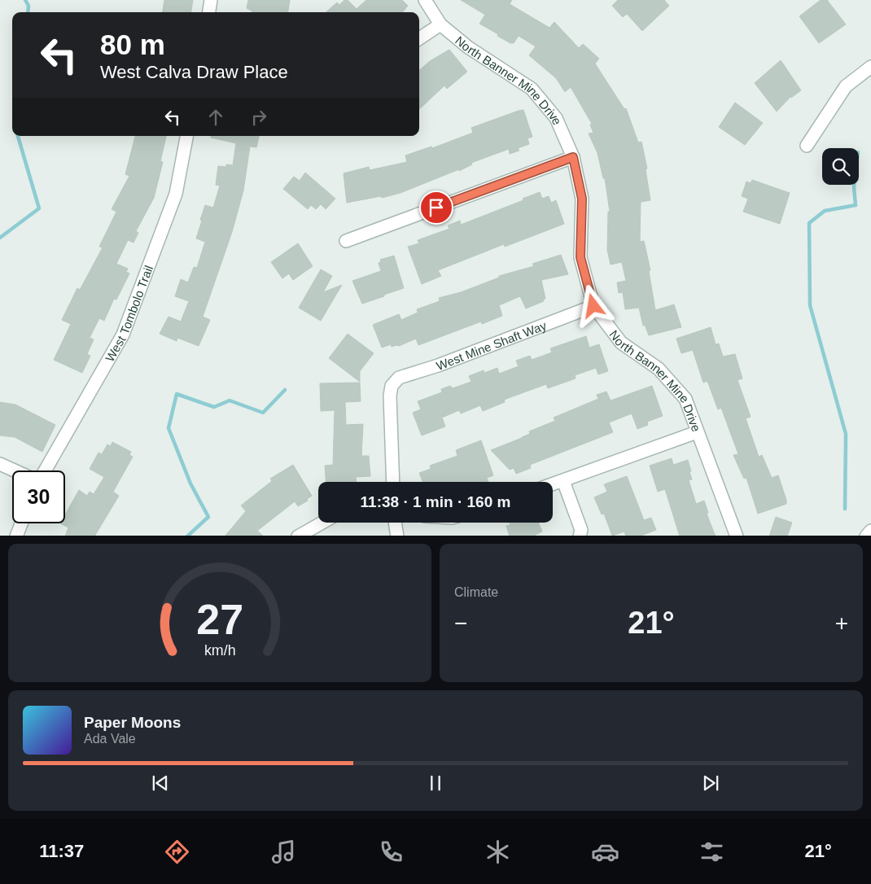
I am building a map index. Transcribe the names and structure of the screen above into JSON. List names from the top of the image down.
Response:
{
  "streets": {
    "street": ["North Banner Mine Drive", "West Tombolo Trail", "West Mine Shaft Way"]
  },
  "crossings": [
    ["North Banner Mine Drive", "West Mine Shaft Way"]
  ],
  "page": {
    "turn": ["80 m", "West Calva Draw Place"],
    "limit": "30",
    "trip": "11:38 · 1 min · 160 m",
    "tile": "Climate",
    "heat": ["−", "21°", "+"],
    "song": ["Paper Moons", "Ada Vale"],
    "tabs": ["11:37", "21°"],
    "gauge": ["27", "km/h"]
  }
}
